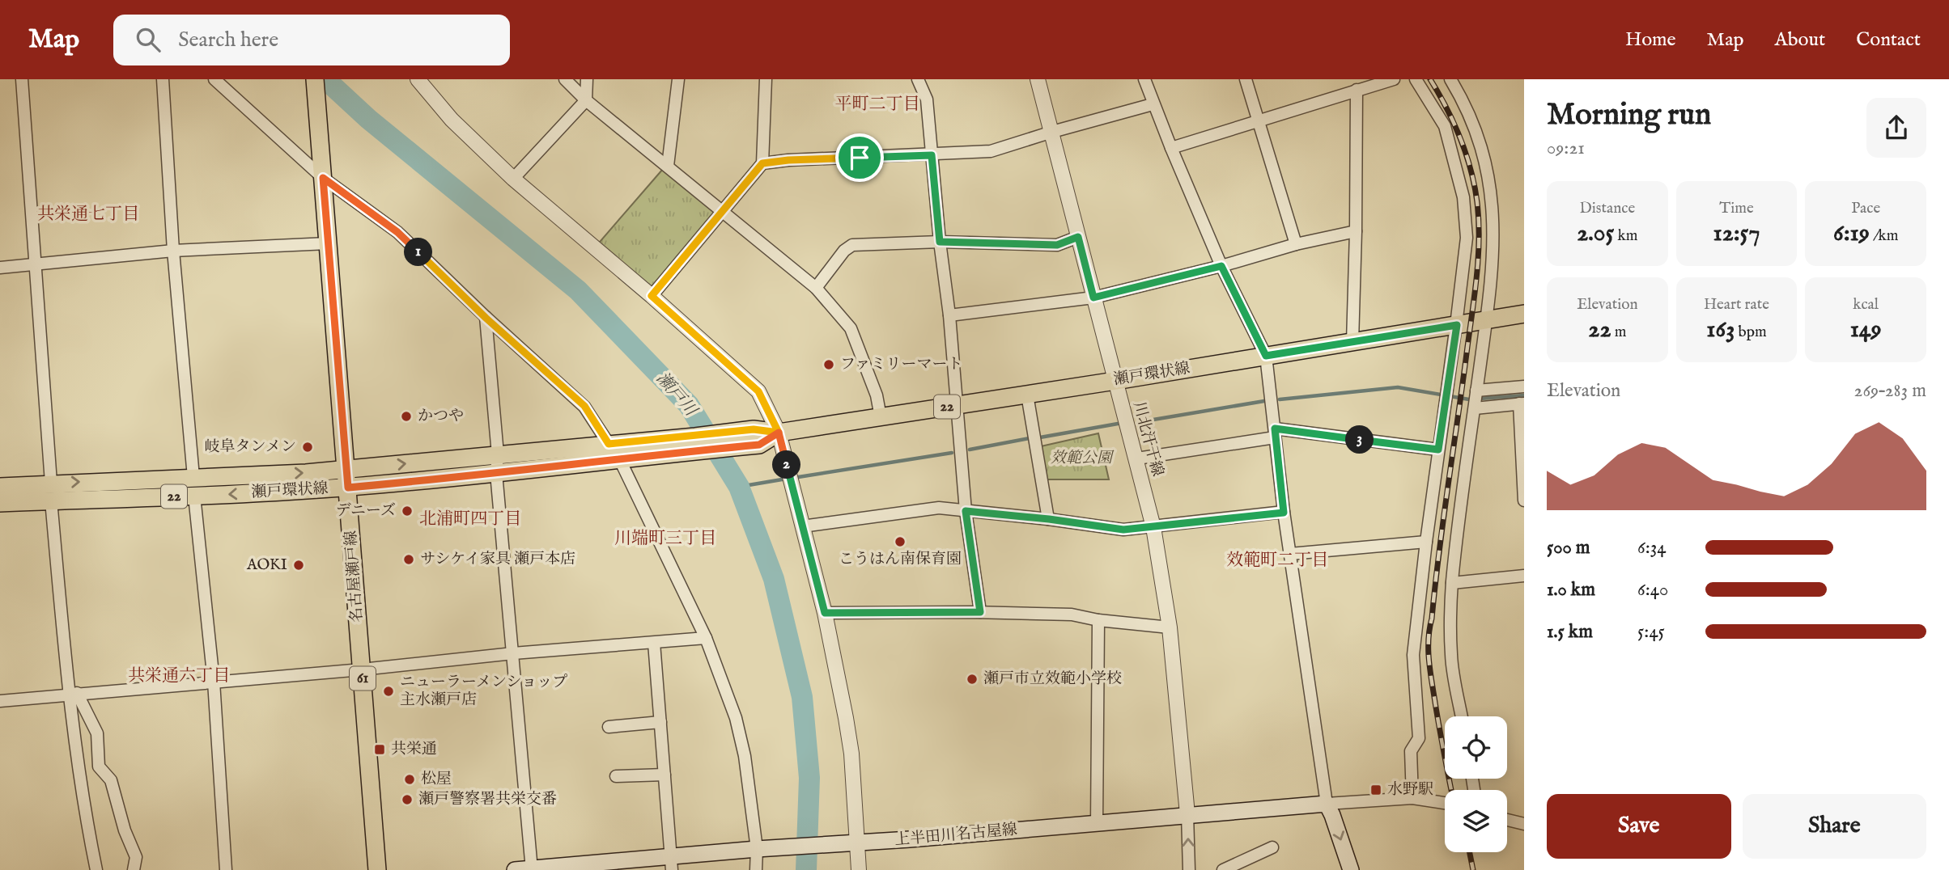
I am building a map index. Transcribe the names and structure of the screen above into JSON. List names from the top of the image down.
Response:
{
  "streets": {
    "main road": [
      "瀬戸環状線",
      "22",
      "名古屋瀬戸線",
      "61",
      "上半田川名古屋線"
    ],
    "street": ["川北汗干線"]
  },
  "crossings": [
    ["瀬戸環状線", "川北汗干線"],
    ["瀬戸環状線", "名古屋瀬戸線"],
    ["川北汗干線", "上半田川名古屋線"]
  ],
  "districts": [
    "平町二丁目",
    "共栄通七丁目",
    "北浦町四丁目",
    "川端町三丁目",
    "效範町二丁目",
    "共栄通六丁目"
  ],
  "water": ["瀬戸川"],
  "parks": ["效範公園"],
  "places": {
    "other": [
      "ファミリーマート",
      "かつや",
      "岐阜タンメン",
      "デニーズ",
      "こうはん南保育園",
      "サシケイ家具 瀬戸本店",
      "AOKI",
      "瀬戸市立效範小学校",
      "ニューラーメンショップ 主水瀬戸店",
      "松屋",
      "瀬戸警察署共栄交番"
    ],
    "transit": ["共栄通", "水野駅"]
  },
  "page": {
    "header": "Map",
    "search": "Search here",
    "nav": [
      "Home",
      "Map",
      "About",
      "Contact"
    ],
    "heading": ["Morning run", "09:21"],
    "stats": [
      ["Distance", "2.05 km"],
      ["Time", "12:57"],
      ["Pace", "6:19 /km"],
      ["Elevation", "22 m"],
      ["Heart rate", "163 bpm"],
      ["kcal", "149"]
    ],
    "pins": ["1", "3", "2"],
    "chart": ["Elevation", "269–283 m"],
    "list": [
      {
        "name": "500 m",
        "note": "6:34"
      },
      {
        "name": "1.0 km",
        "note": "6:40"
      },
      {
        "name": "1.5 km",
        "note": "5:45"
      }
    ],
    "buttons": ["Save", "Share"]
  }
}
